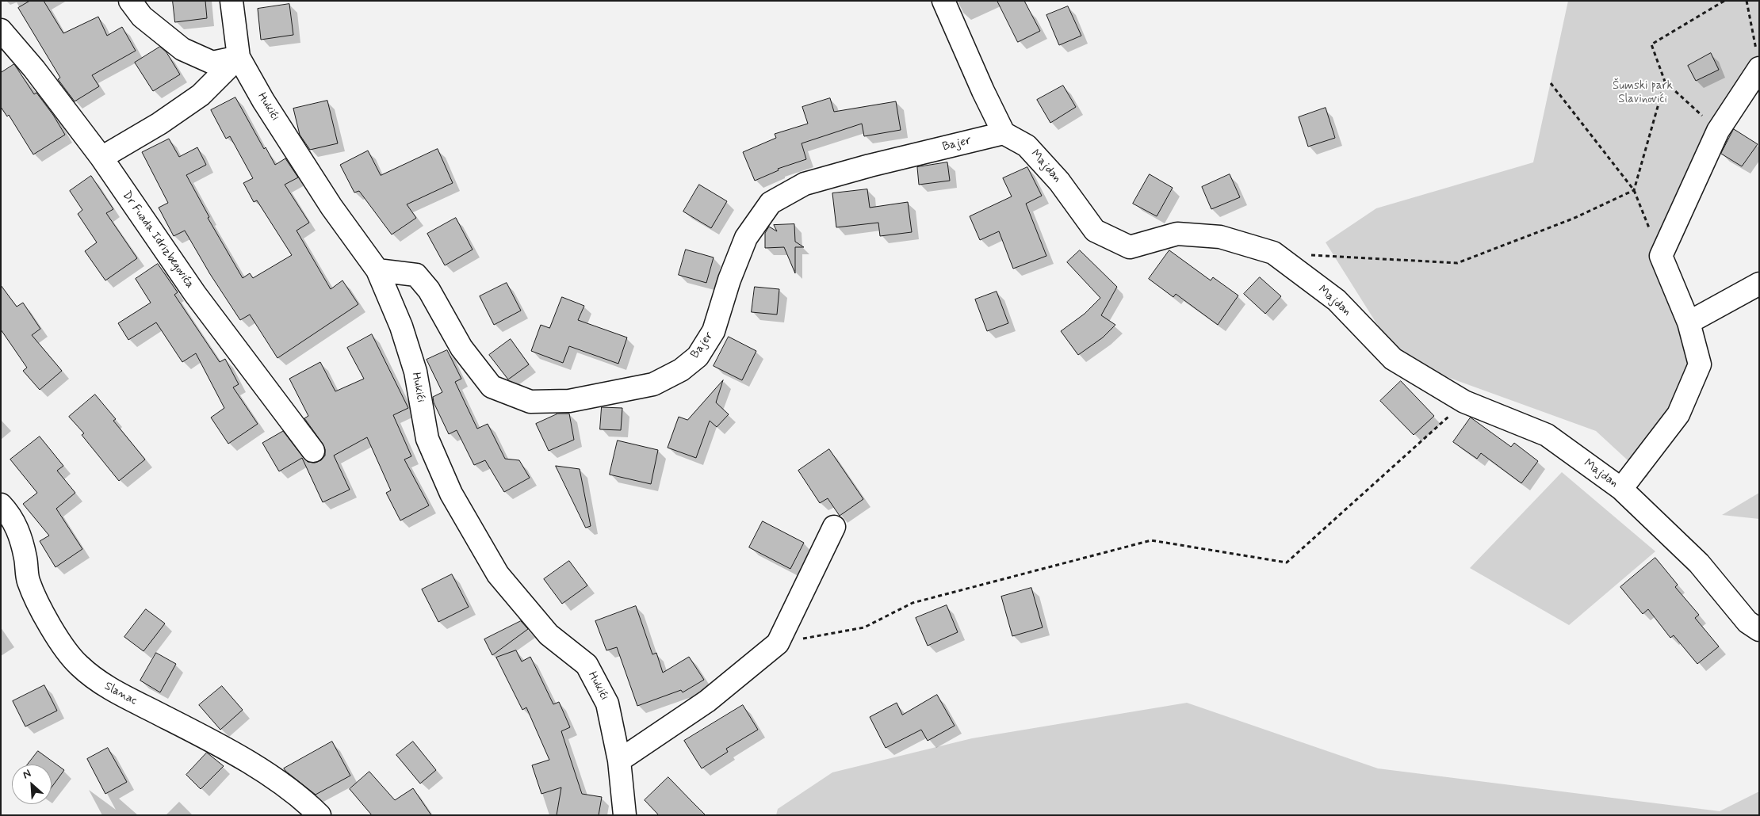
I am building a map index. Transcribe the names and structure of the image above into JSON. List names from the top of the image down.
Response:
{
  "streets": {
    "street": [
      "Hukići",
      "Bajer",
      "Majdan",
      "Dr Fuada Idrizbegovića",
      "Slanac"
    ]
  },
  "crossings": [
    ["Hukići", "Bajer"],
    ["Bajer", "Majdan"]
  ],
  "parks": ["Šumski park Slavinovići"],
  "north": "top left"
}
